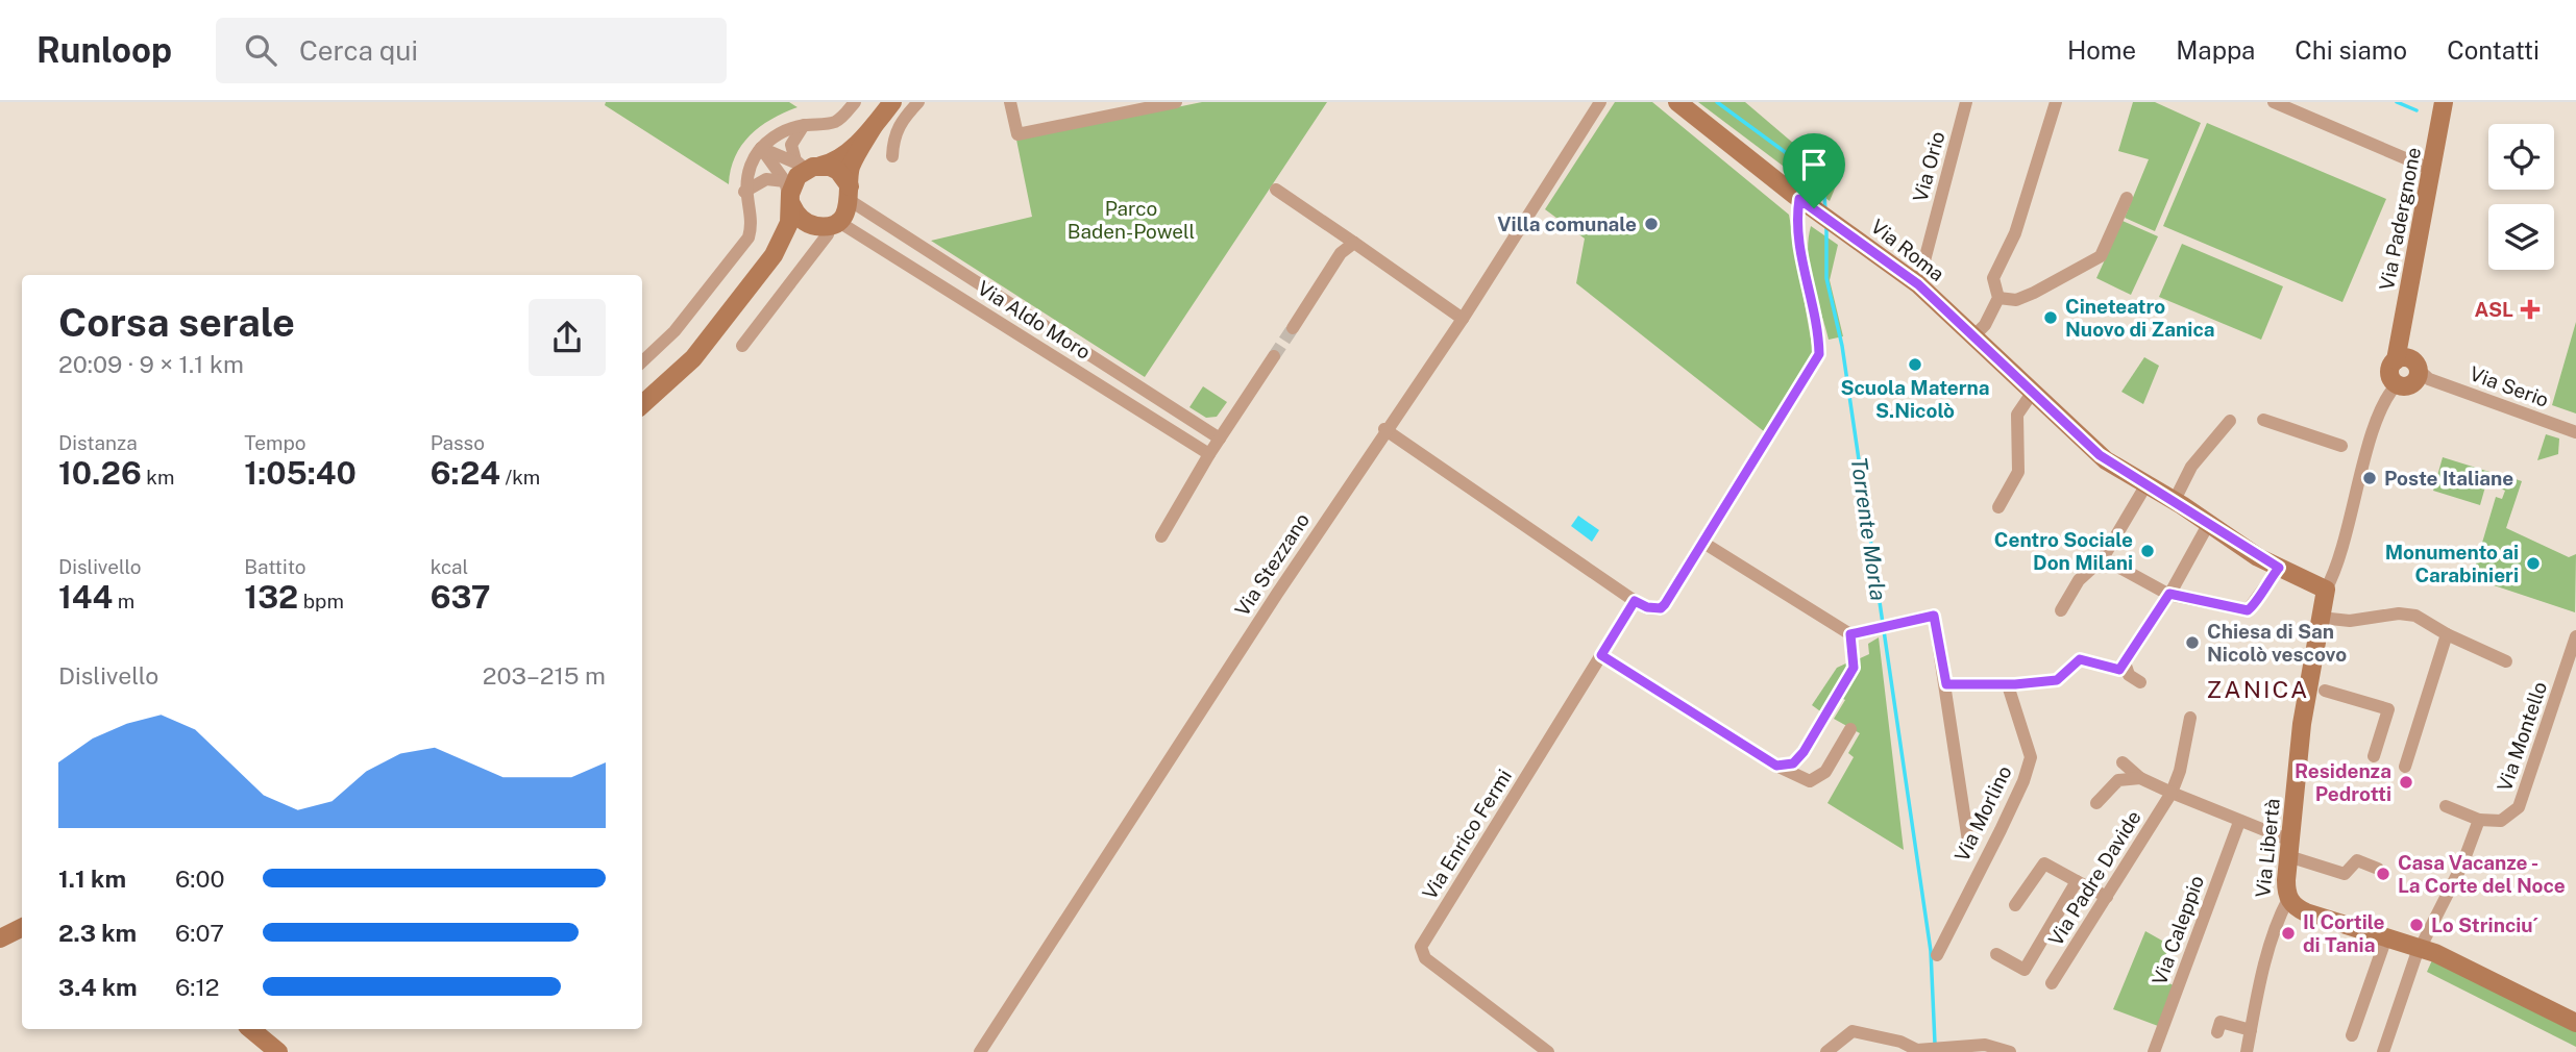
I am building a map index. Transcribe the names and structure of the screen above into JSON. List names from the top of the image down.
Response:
{
  "streets": {
    "main road": ["Via Padergnone", "Via Roma", "Via Libertà"],
    "street": [
      "Via Orio",
      "Via Aldo Moro",
      "Via Serio",
      "Via Stezzano",
      "Via Montello",
      "Via Morlino",
      "Via Enrico Fermi",
      "Via Padre Davide",
      "Via Caleppio"
    ]
  },
  "crossings": [
    ["Via Orio", "Via Roma"],
    ["Via Padergnone", "Via Libertà"],
    ["Via Roma", "Via Libertà"],
    ["Via Serio", "Via Libertà"]
  ],
  "districts": ["ZANICA"],
  "water": ["Torrente Morla"],
  "parks": ["Parco Baden-Powell"],
  "places": {
    "other": [
      "Villa comunale",
      "Cineteatro Nuovo di Zanica",
      "Scuola Materna S.Nicolò",
      "Poste Italiane",
      "Centro Sociale Don Milani",
      "Monumento ai Carabinieri",
      "Chiesa di San Nicolò vescovo",
      "Residenza Pedrotti",
      "Casa Vacanze - La Corte del Noce",
      "Lo Strinciu´",
      "Il Cortile di Tania"
    ],
    "health": ["ASL"]
  },
  "page": {
    "header": "Runloop",
    "search": "Cerca qui",
    "nav": [
      "Home",
      "Mappa",
      "Chi siamo",
      "Contatti"
    ],
    "heading": ["Corsa serale", "20:09 · 9 × 1.1 km"],
    "stats": [
      ["Distanza", "10.26 km"],
      ["Tempo", "1:05:40"],
      ["Passo", "6:24 /km"],
      ["Dislivello", "144 m"],
      ["Battito", "132 bpm"],
      ["kcal", "637"]
    ],
    "chart": ["Dislivello", "203–215 m"],
    "list": [
      {
        "name": "1.1 km",
        "note": "6:00"
      },
      {
        "name": "2.3 km",
        "note": "6:07"
      },
      {
        "name": "3.4 km",
        "note": "6:12"
      }
    ]
  }
}
